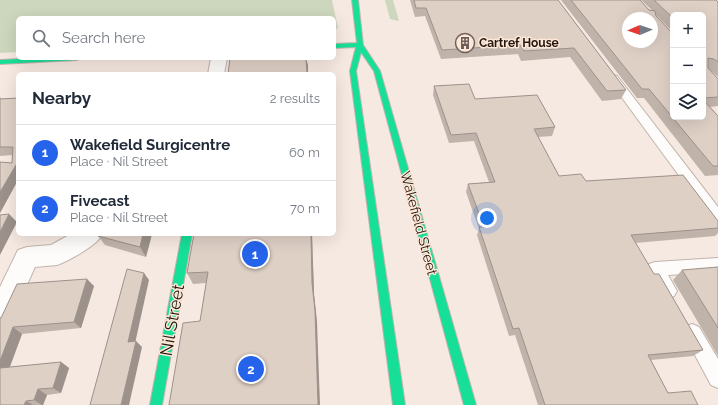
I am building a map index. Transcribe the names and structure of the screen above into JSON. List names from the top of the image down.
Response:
{
  "streets": {
    "main road": ["Wakefield Street", "Nil Street"]
  },
  "places": {
    "building": ["Cartref House"]
  },
  "north": "left",
  "page": {
    "map_buttons": ["+", "−"],
    "search": "Search here",
    "heading": ["Nearby", "2 results"],
    "list": [
      {
        "mark": "1",
        "name": "Wakefield Surgicentre",
        "note": "Place · Nil Street",
        "value": "60 m"
      },
      {
        "mark": "2",
        "name": "Fivecast",
        "note": "Place · Nil Street",
        "value": "70 m"
      }
    ],
    "pins": ["1", "2"]
  }
}
